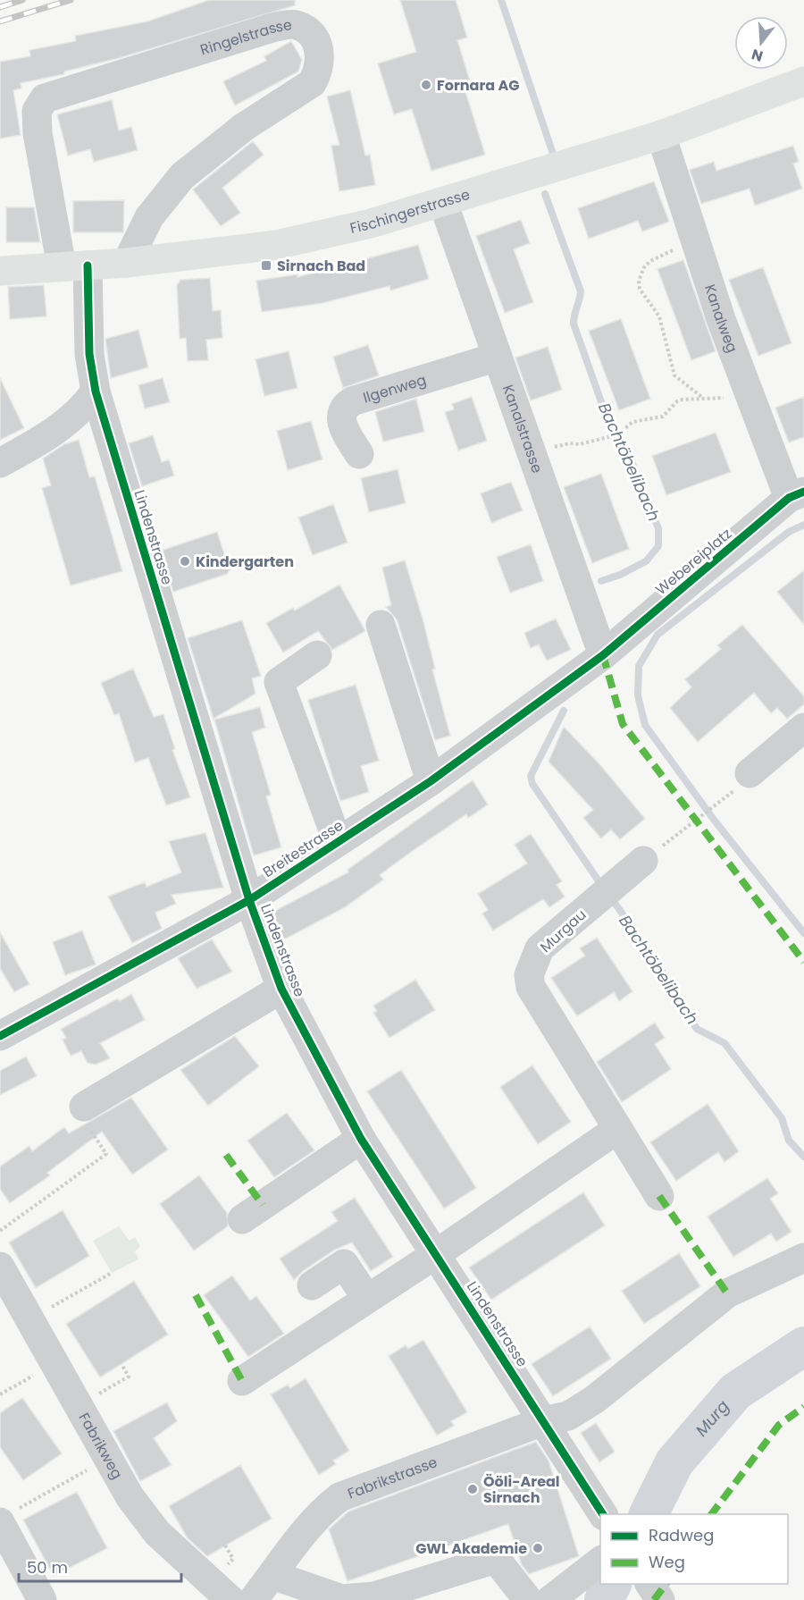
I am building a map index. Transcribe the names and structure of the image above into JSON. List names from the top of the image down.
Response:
{
  "streets": {
    "main road": ["Fischingerstrasse"],
    "street": [
      "Ringelstrasse",
      "Kanalweg",
      "Ilgenweg",
      "Kanalstrasse",
      "Lindenstrasse",
      "Webereiplatz",
      "Breitestrasse",
      "Murgau",
      "Fabrikweg",
      "Fabrikstrasse"
    ]
  },
  "crossings": [
    ["Ringelstrasse", "Fischingerstrasse"],
    ["Ringelstrasse", "Lindenstrasse"],
    ["Fischingerstrasse", "Kanalweg"],
    ["Fischingerstrasse", "Kanalstrasse"],
    ["Fischingerstrasse", "Lindenstrasse"],
    ["Kanalweg", "Webereiplatz"],
    ["Ilgenweg", "Kanalstrasse"],
    ["Kanalstrasse", "Webereiplatz"],
    ["Kanalstrasse", "Breitestrasse"],
    ["Lindenstrasse", "Breitestrasse"],
    ["Lindenstrasse", "Fabrikstrasse"],
    ["Webereiplatz", "Breitestrasse"]
  ],
  "water": ["Bachtöbelibach", "Murg"],
  "places": {
    "other": [
      "Fornara AG",
      "Kindergarten",
      "Ööli-Areal Sirnach",
      "GWL Akademie"
    ],
    "transit": ["Sirnach Bad"]
  },
  "legend": ["Radweg", "Weg"],
  "scale_bar": "50 m",
  "north": "bottom"
}
